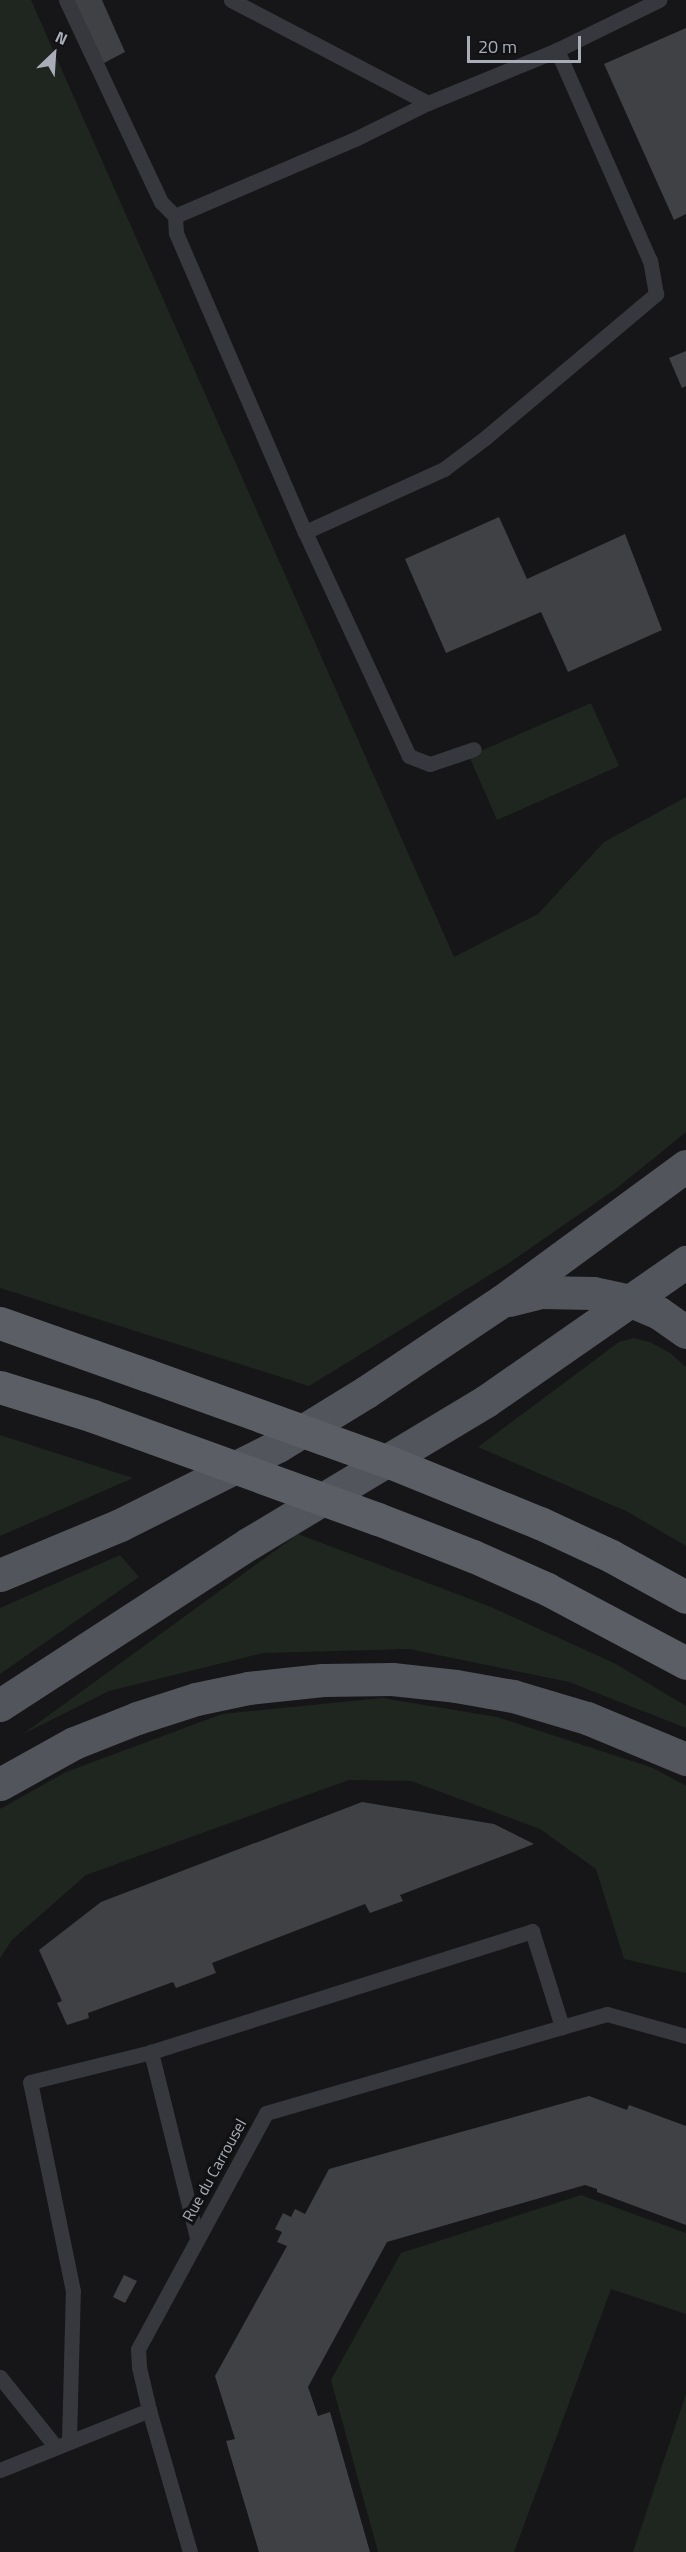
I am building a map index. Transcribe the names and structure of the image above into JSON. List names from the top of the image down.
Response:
{
  "streets": {
    "lane": ["Rue du Carrousel"]
  },
  "scale_bar": "20 m",
  "north": "top right"
}
